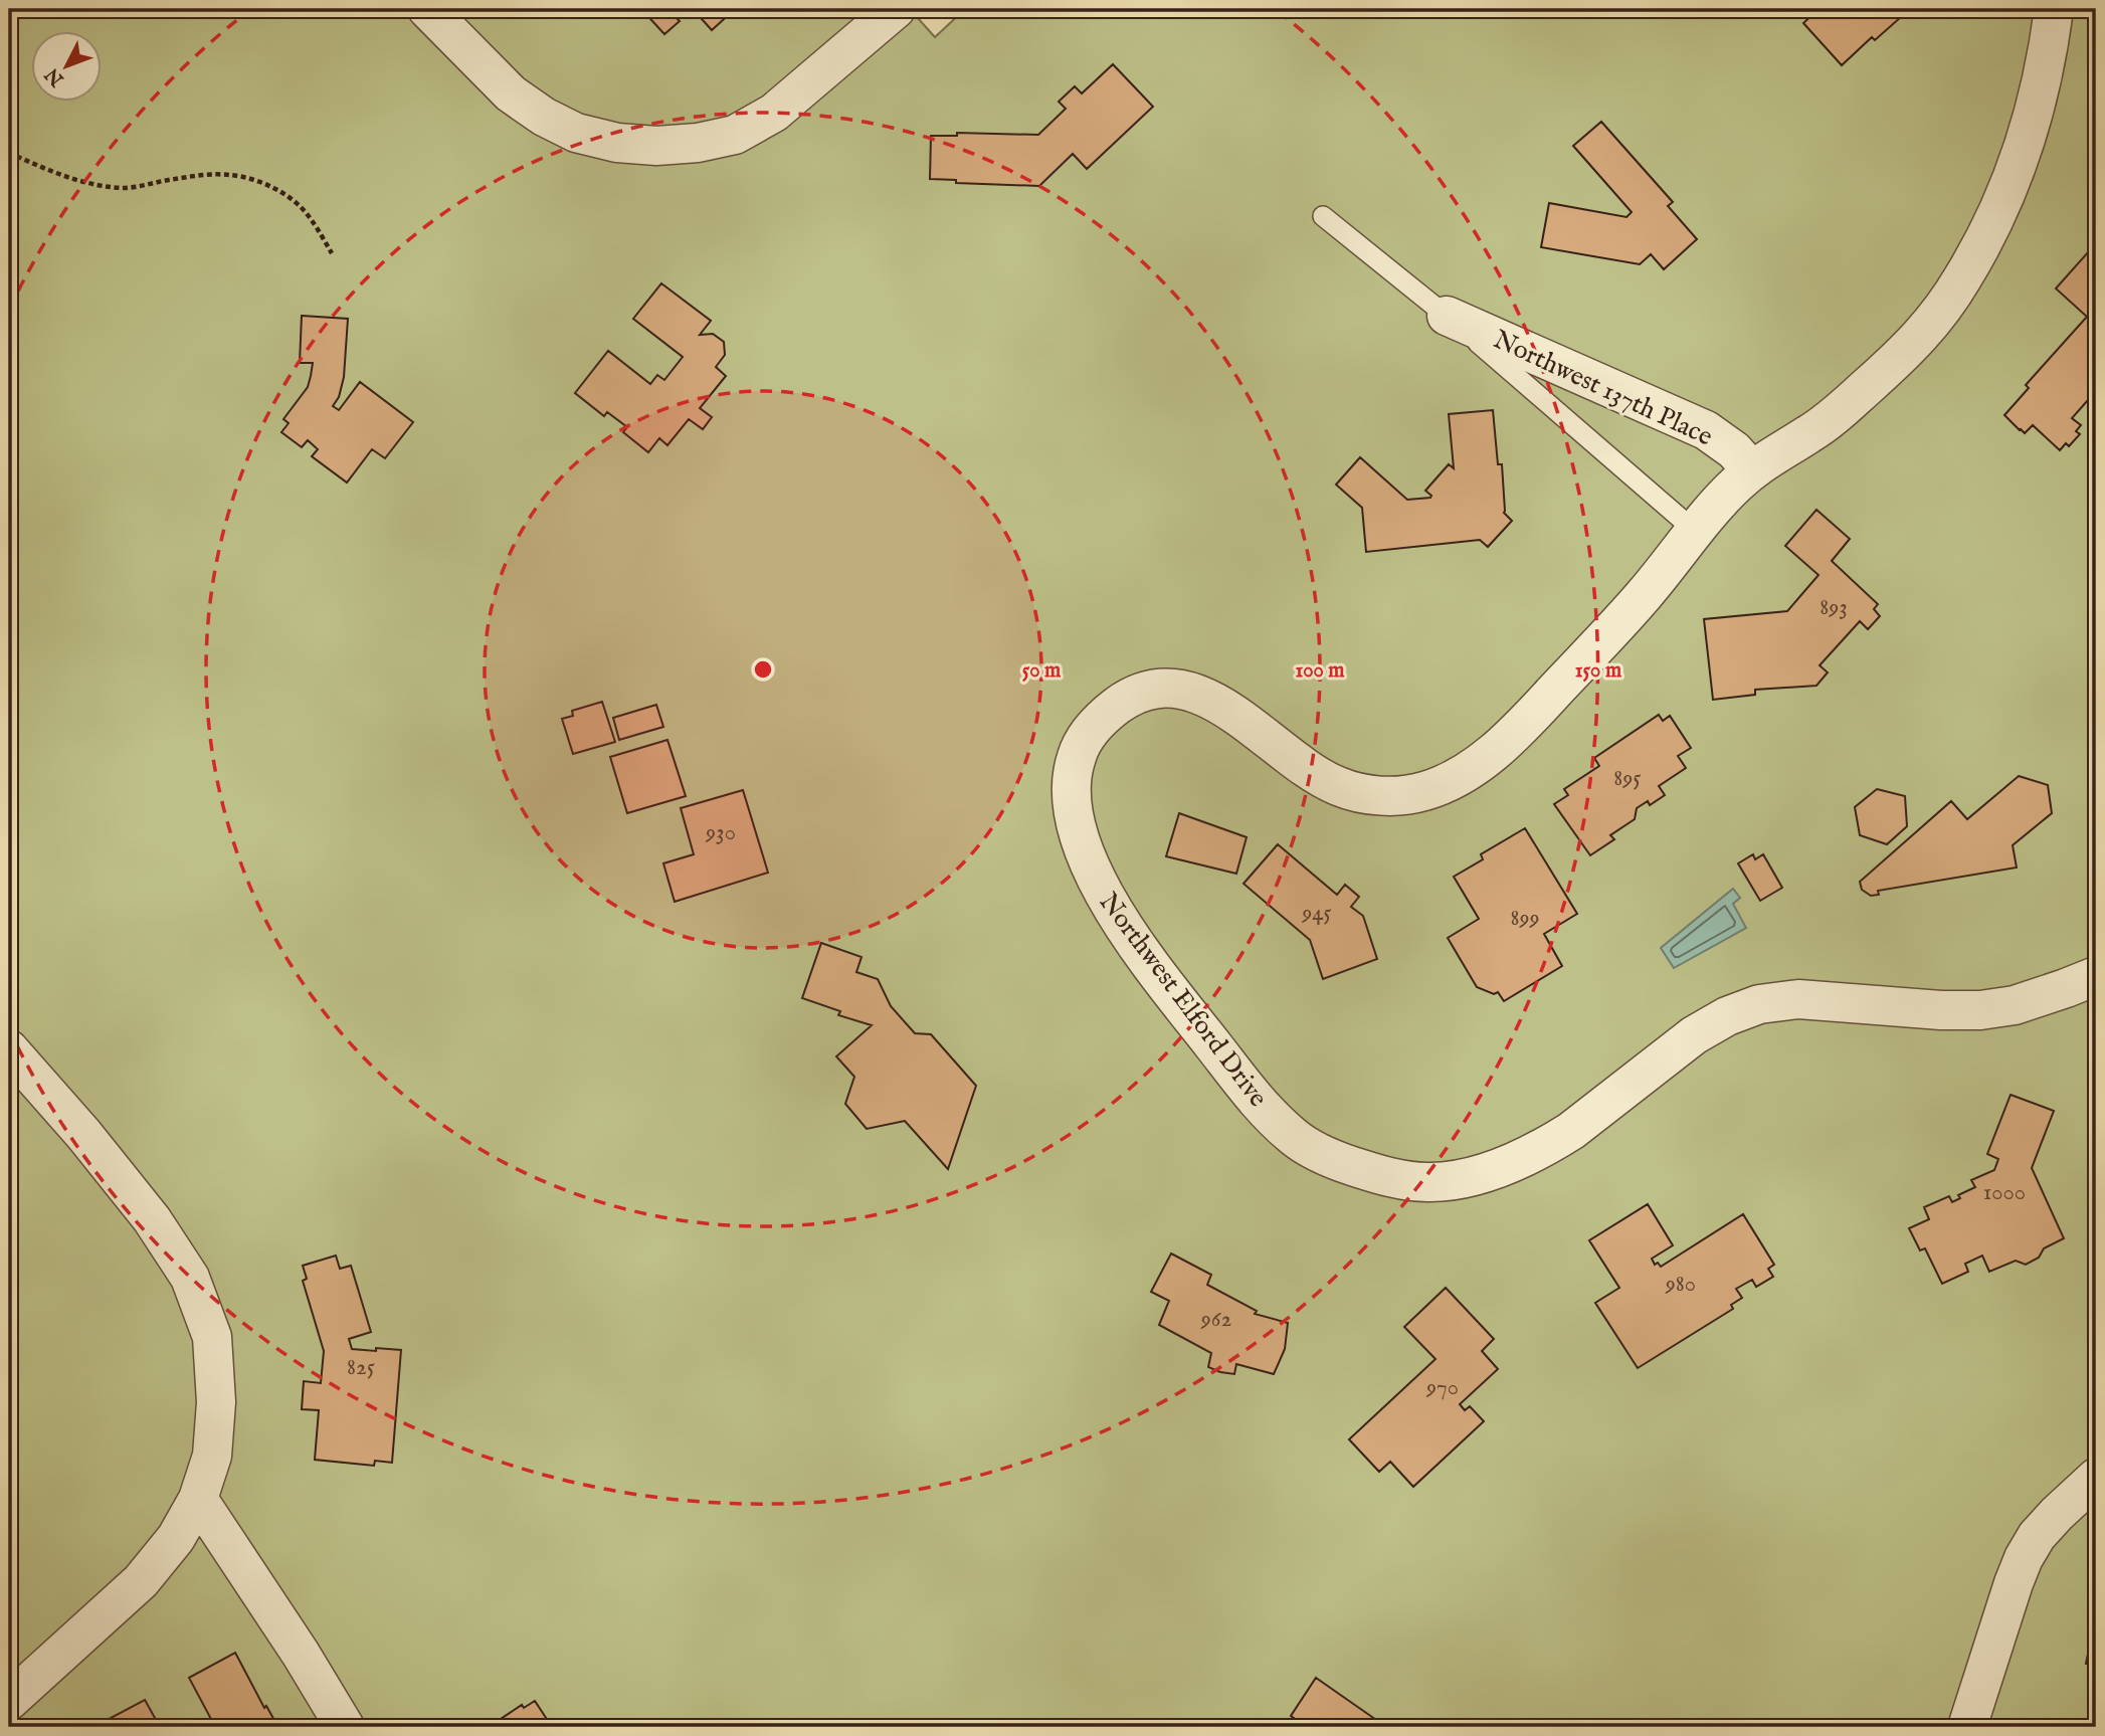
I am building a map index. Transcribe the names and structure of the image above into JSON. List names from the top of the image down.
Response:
{
  "streets": {
    "street": ["Northwest 137th Place", "Northwest Elford Drive"]
  },
  "crossings": [
    ["Northwest 137th Place", "Northwest Elford Drive"]
  ],
  "house_numbers": [
    "893",
    "895",
    "930",
    "945",
    "899",
    "1000",
    "980",
    "962",
    "825",
    "970"
  ],
  "north": "bottom left",
  "rings": ["50 m", "100 m", "150 m"]
}
